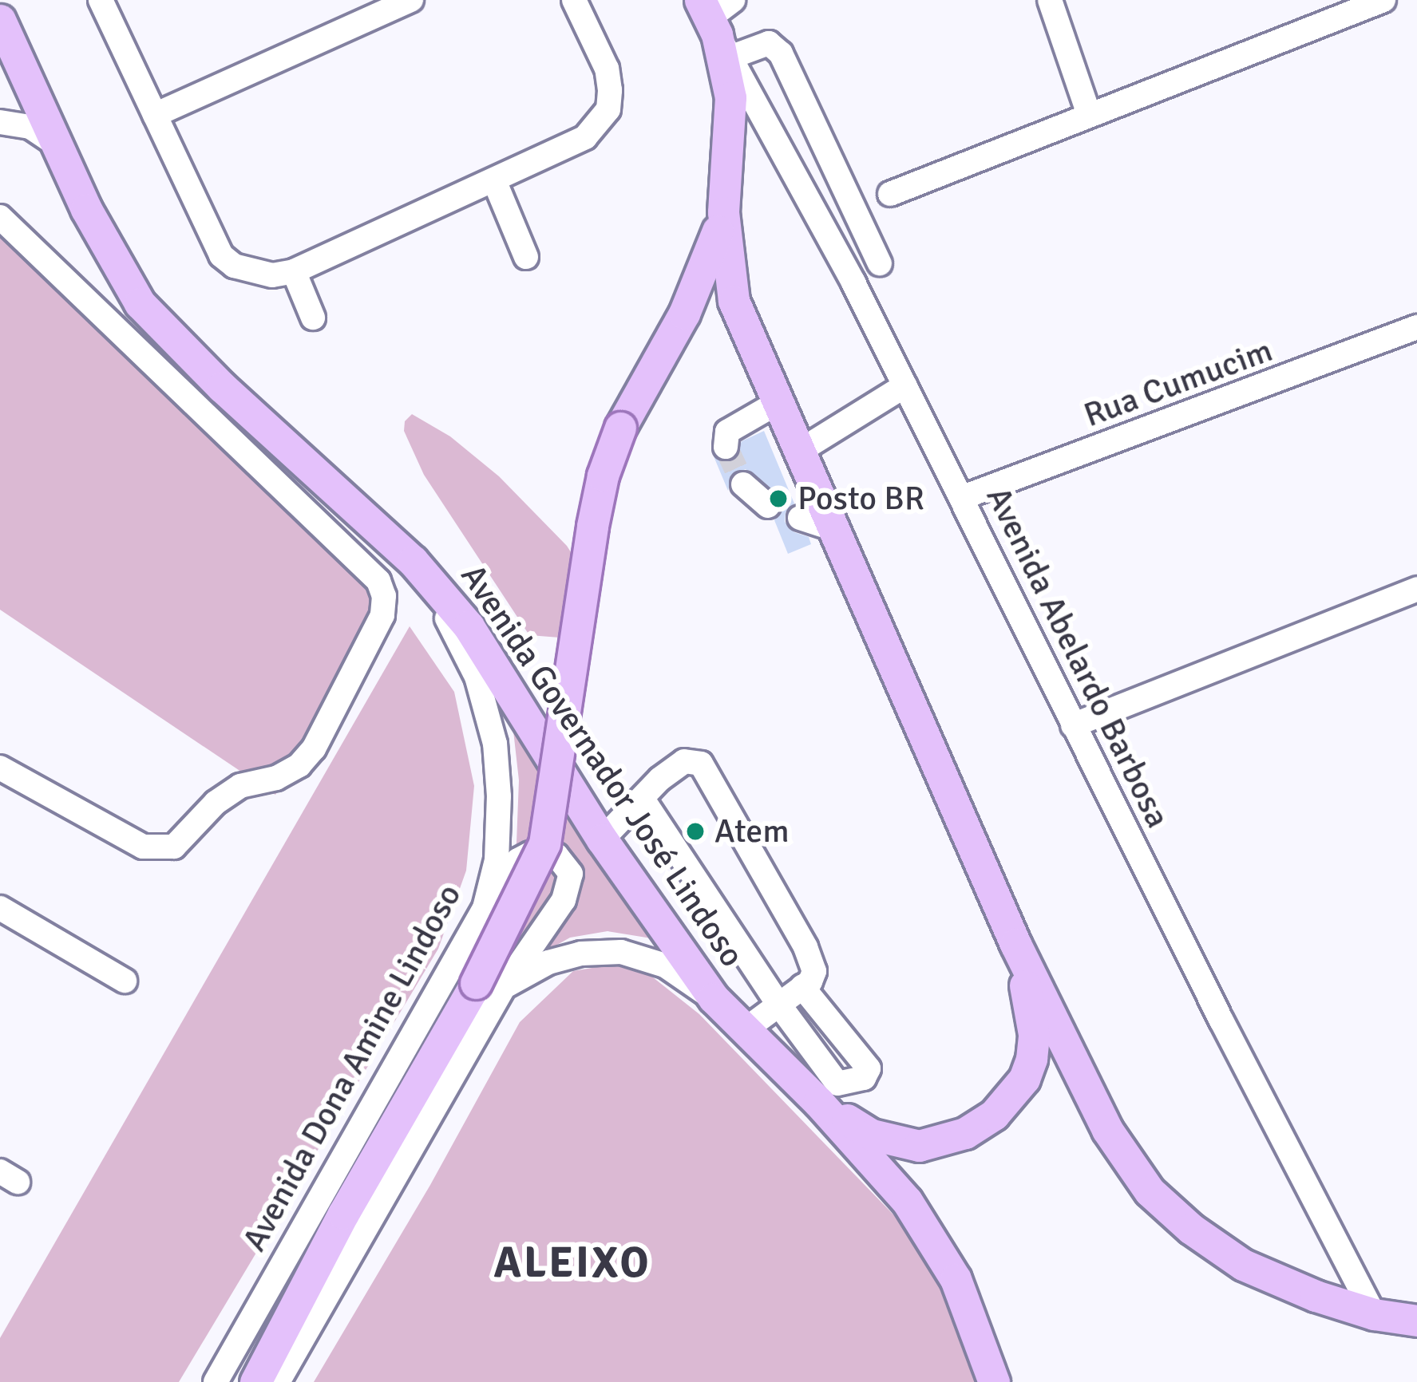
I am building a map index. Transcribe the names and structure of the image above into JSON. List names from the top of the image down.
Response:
{
  "streets": {
    "main road": ["Avenida Governador José Lindoso"],
    "street": ["Rua Cumucim", "Avenida Abelardo Barbosa", "Avenida Dona Amine Lindoso"]
  },
  "crossings": [
    ["Rua Cumucim", "Avenida Abelardo Barbosa"],
    ["Avenida Governador José Lindoso", "Avenida Dona Amine Lindoso"]
  ],
  "districts": ["ALEIXO"],
  "places": ["Posto BR", "Atem"]
}
